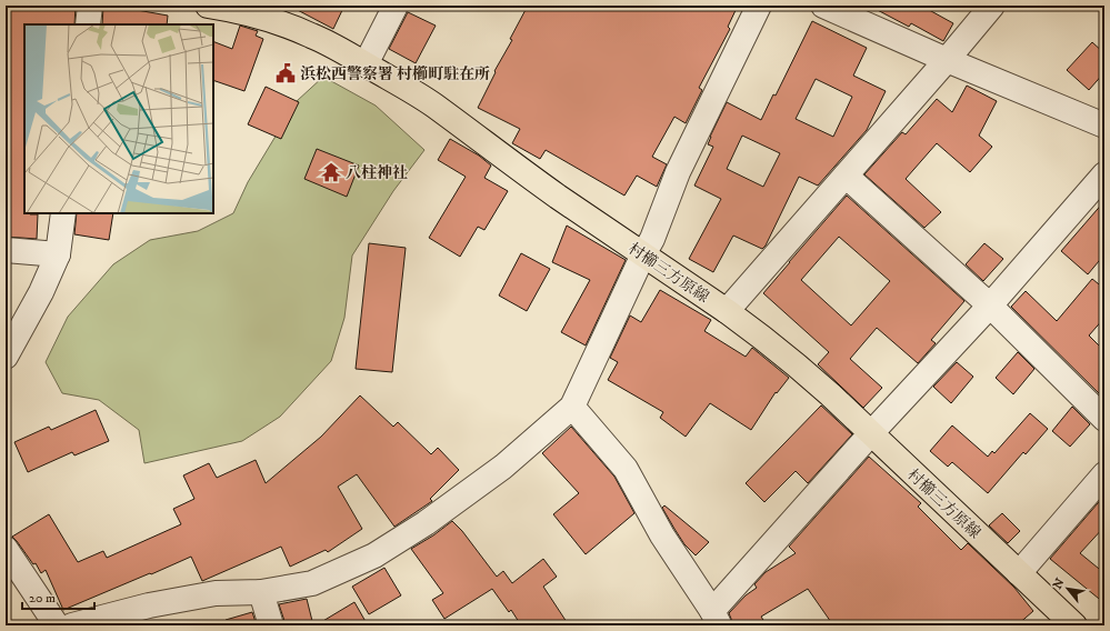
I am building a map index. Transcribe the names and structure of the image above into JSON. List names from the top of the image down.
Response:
{
  "streets": {
    "main road": ["村櫛三方原線"]
  },
  "places": {
    "public building": ["浜松西警察署 村櫛町駐在所"],
    "temple": ["八柱神社"]
  },
  "scale_bar": "20 m",
  "north": "top left"
}
